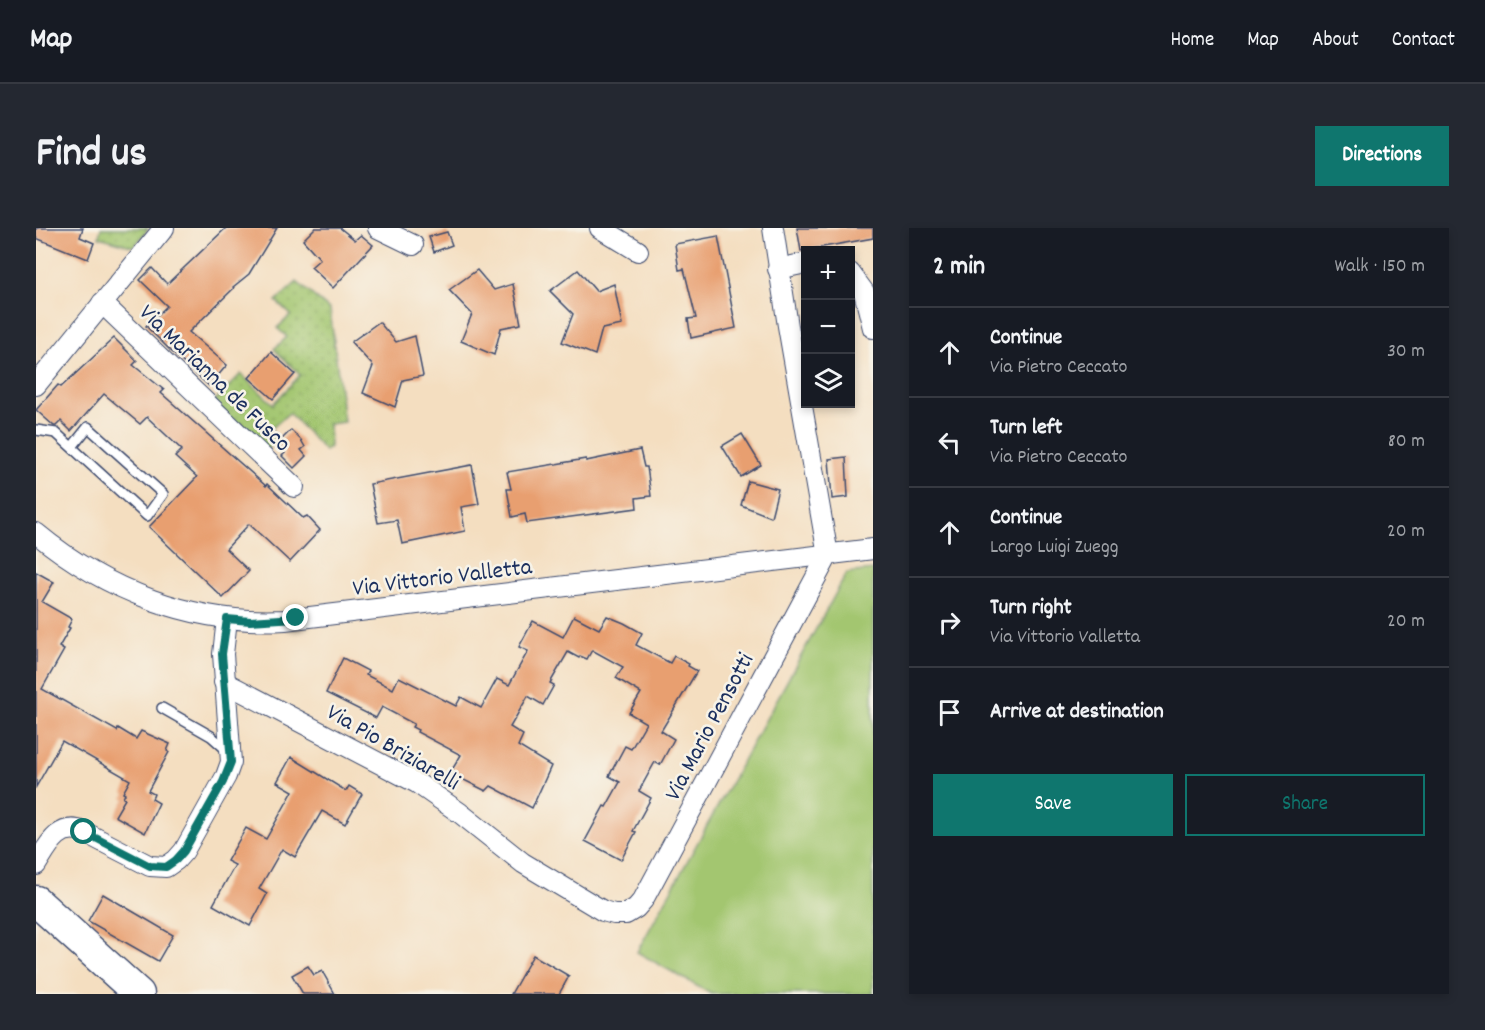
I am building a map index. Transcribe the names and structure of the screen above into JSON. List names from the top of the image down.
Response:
{
  "streets": {
    "street": [
      "Via Marianna de Fusco",
      "Via Vittorio Valletta",
      "Via Mario Pensotti",
      "Via Pio Briziarelli"
    ]
  },
  "crossings": [
    ["Via Vittorio Valletta", "Via Mario Pensotti"],
    ["Via Mario Pensotti", "Via Pio Briziarelli"]
  ],
  "page": {
    "header": "Map",
    "nav": [
      "Home",
      "Map",
      "About",
      "Contact"
    ],
    "title": "Find us",
    "buttons": [
      "Directions",
      ["Save", "Share"]
    ],
    "heading": ["2 min", "Walk · 150 m"],
    "map_buttons": ["+", "−"],
    "list": [
      ["Continue", "Via Pietro Ceccato", "30 m"],
      ["Turn left", "Via Pietro Ceccato", "80 m"],
      ["Continue", "Largo Luigi Zuegg", "20 m"],
      ["Turn right", "Via Vittorio Valletta", "20 m"],
      "Arrive at destination"
    ]
  }
}
